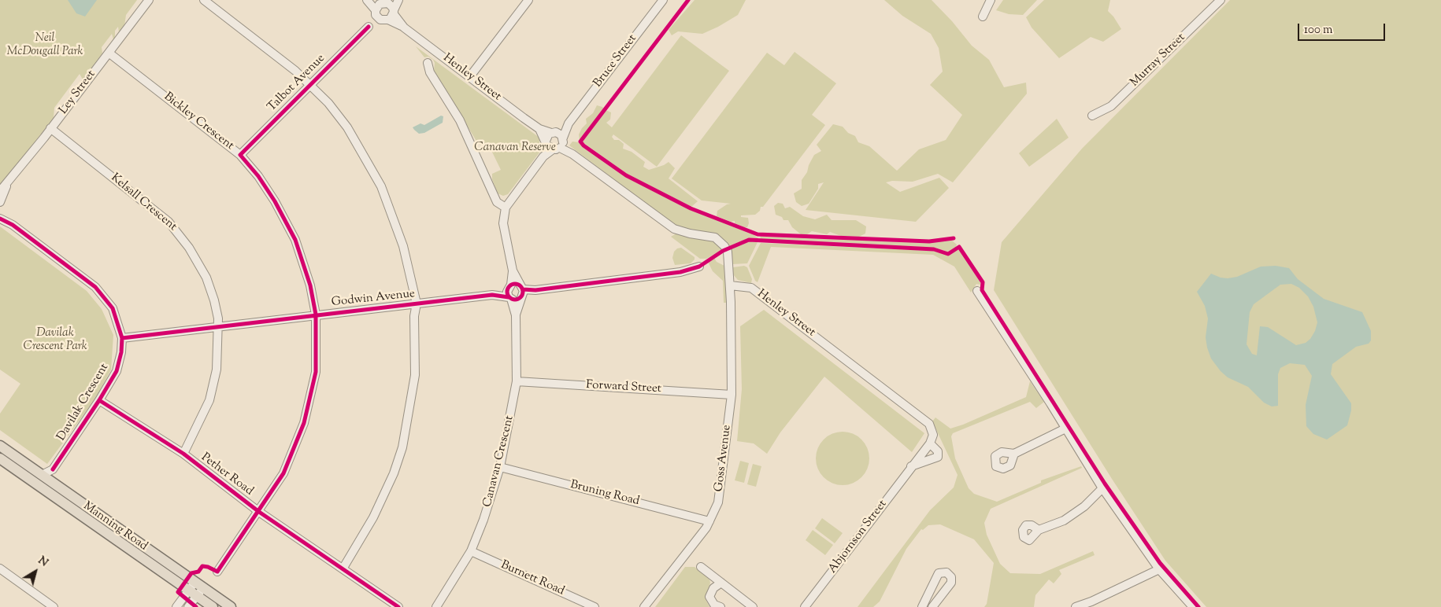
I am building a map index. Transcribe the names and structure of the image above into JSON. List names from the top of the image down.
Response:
{
  "streets": {
    "main road": ["Manning Road"],
    "street": [
      "Murray Street",
      "Bruce Street",
      "Henley Street",
      "Talbot Avenue",
      "Ley Street",
      "Bickley Crescent",
      "Kelsall Crescent",
      "Godwin Avenue",
      "Forward Street",
      "Davilak Crescent",
      "Goss Avenue",
      "Canavan Crescent",
      "Pether Road",
      "Bruning Road",
      "Abjornson Street",
      "Burnett Road"
    ]
  },
  "crossings": [
    ["Bruce Street", "Henley Street"],
    ["Henley Street", "Goss Avenue"],
    ["Henley Street", "Abjornson Street"],
    ["Talbot Avenue", "Bickley Crescent"],
    ["Ley Street", "Bickley Crescent"],
    ["Ley Street", "Kelsall Crescent"],
    ["Bickley Crescent", "Godwin Avenue"],
    ["Bickley Crescent", "Pether Road"],
    ["Kelsall Crescent", "Godwin Avenue"],
    ["Kelsall Crescent", "Pether Road"],
    ["Godwin Avenue", "Davilak Crescent"],
    ["Godwin Avenue", "Canavan Crescent"],
    ["Forward Street", "Goss Avenue"],
    ["Forward Street", "Canavan Crescent"],
    ["Davilak Crescent", "Pether Road"],
    ["Davilak Crescent", "Manning Road"],
    ["Goss Avenue", "Bruning Road"],
    ["Canavan Crescent", "Bruning Road"],
    ["Canavan Crescent", "Burnett Road"]
  ],
  "parks": ["Neil McDougall Park", "Canavan Reserve", "Davilak Crescent Park"],
  "scale_bar": "100 m",
  "north": "top right"
}
